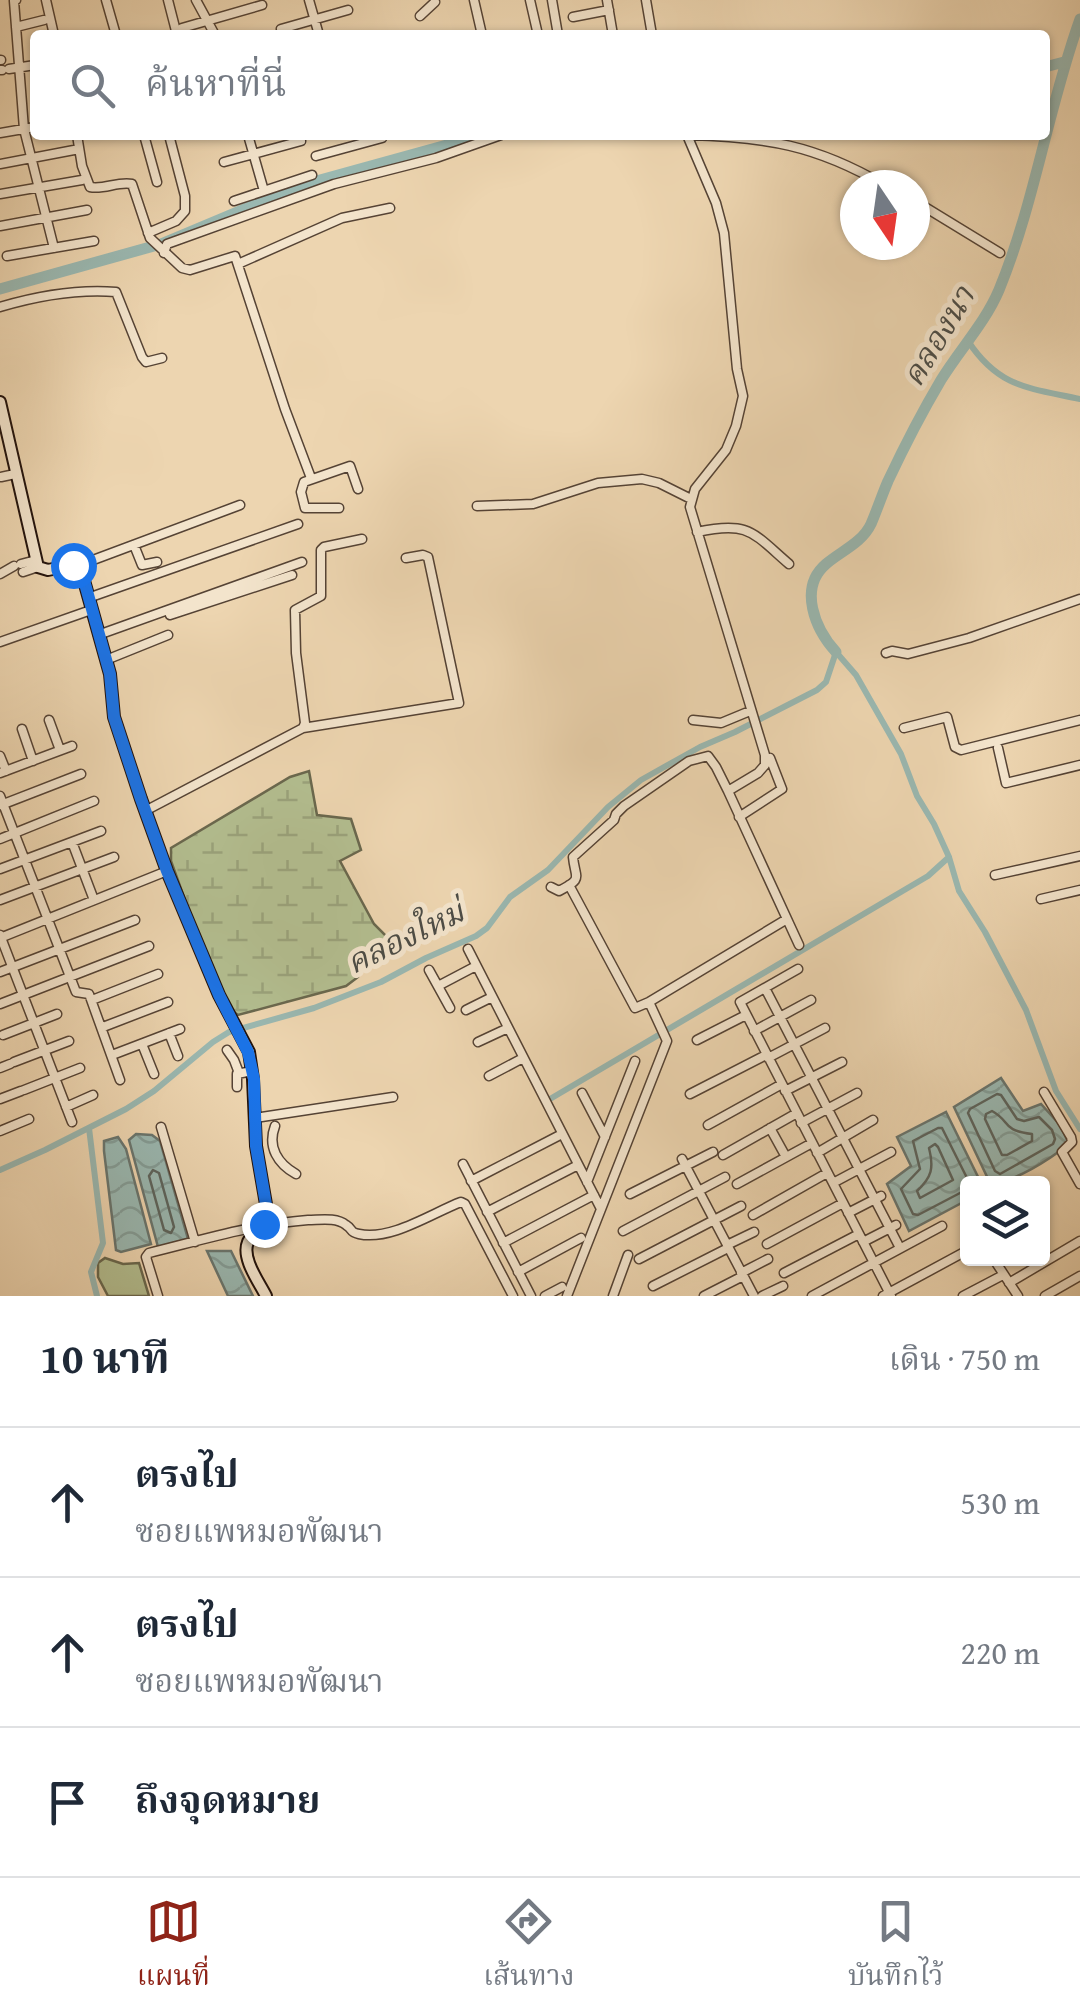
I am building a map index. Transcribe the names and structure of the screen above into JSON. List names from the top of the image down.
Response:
{
  "water": ["คลองนา", "คลองใหม่"],
  "north": "bottom",
  "page": {
    "search": "ค้นหาที่นี่",
    "heading": ["10 นาที", "เดิน · 750 m"],
    "list": [
      ["ตรงไป", "ซอยแพหมอพัฒนา", "530 m"],
      ["ตรงไป", "ซอยแพหมอพัฒนา", "220 m"],
      "ถึงจุดหมาย"
    ],
    "nav": ["แผนที่", "เส้นทาง", "บันทึกไว้"]
  }
}
